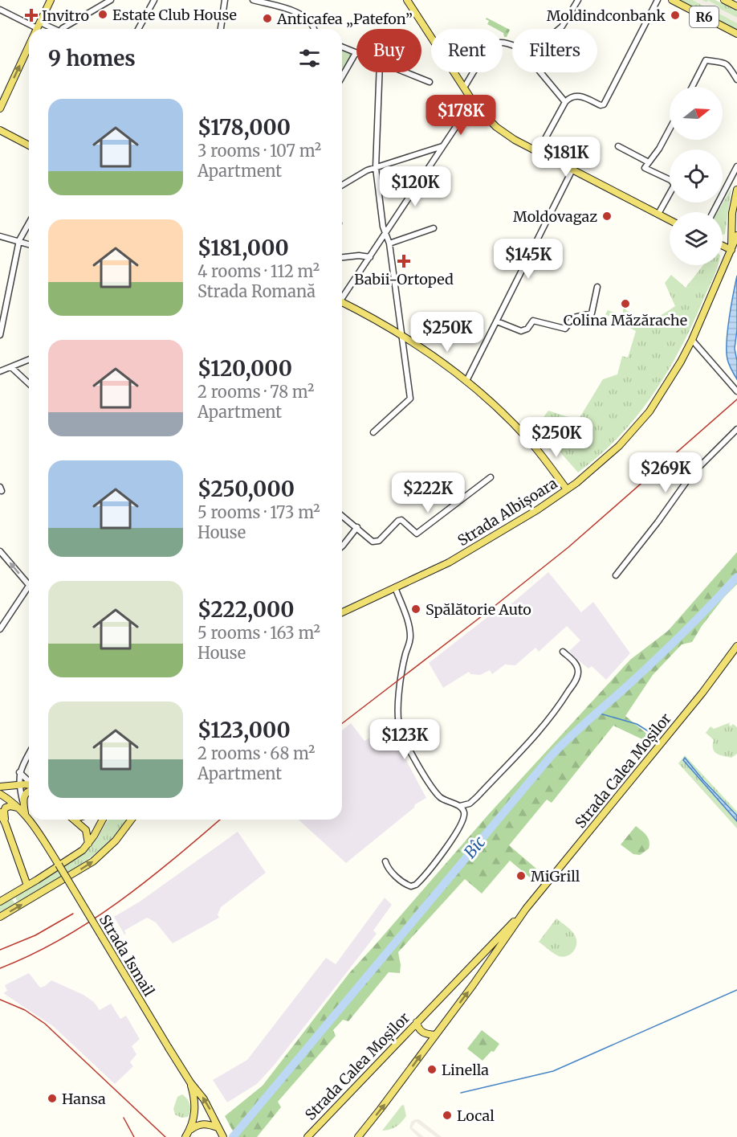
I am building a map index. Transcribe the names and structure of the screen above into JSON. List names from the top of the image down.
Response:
{
  "streets": {
    "main road": [
      "R6",
      "Strada Albișoara",
      "Strada Calea Moșilor",
      "Strada Ismail"
    ]
  },
  "water": ["Bîc"],
  "places": {
    "other": [
      "Estate Club House",
      "Moldindconbank",
      "Anticafea „Patefon”",
      "Moldovagaz",
      "Colina Măzărache",
      "Spălătorie Auto",
      "MiGrill",
      "Linella",
      "Hansa",
      "Local"
    ],
    "health": ["Invitro", "Babii-Ortoped"]
  },
  "north": "right",
  "page": {
    "chip": ["Buy", "Rent", "Filters"],
    "heading": "9 homes",
    "list": [
      {
        "name": "$178,000",
        "note": "3 rooms · 107 m² · Apartment"
      },
      {
        "name": "$181,000",
        "note": "4 rooms · 112 m² · Strada Romană"
      },
      {
        "name": "$120,000",
        "note": "2 rooms · 78 m² · Apartment"
      },
      {
        "name": "$250,000",
        "note": "5 rooms · 173 m² · House"
      },
      {
        "name": "$222,000",
        "note": "5 rooms · 163 m² · House"
      },
      {
        "name": "$123,000",
        "note": "2 rooms · 68 m² · Apartment"
      }
    ],
    "price": [
      "$178K",
      "$181K",
      "$120K",
      "$145K",
      "$250K",
      "$250K",
      "$269K",
      "$222K",
      "$123K"
    ]
  }
}
